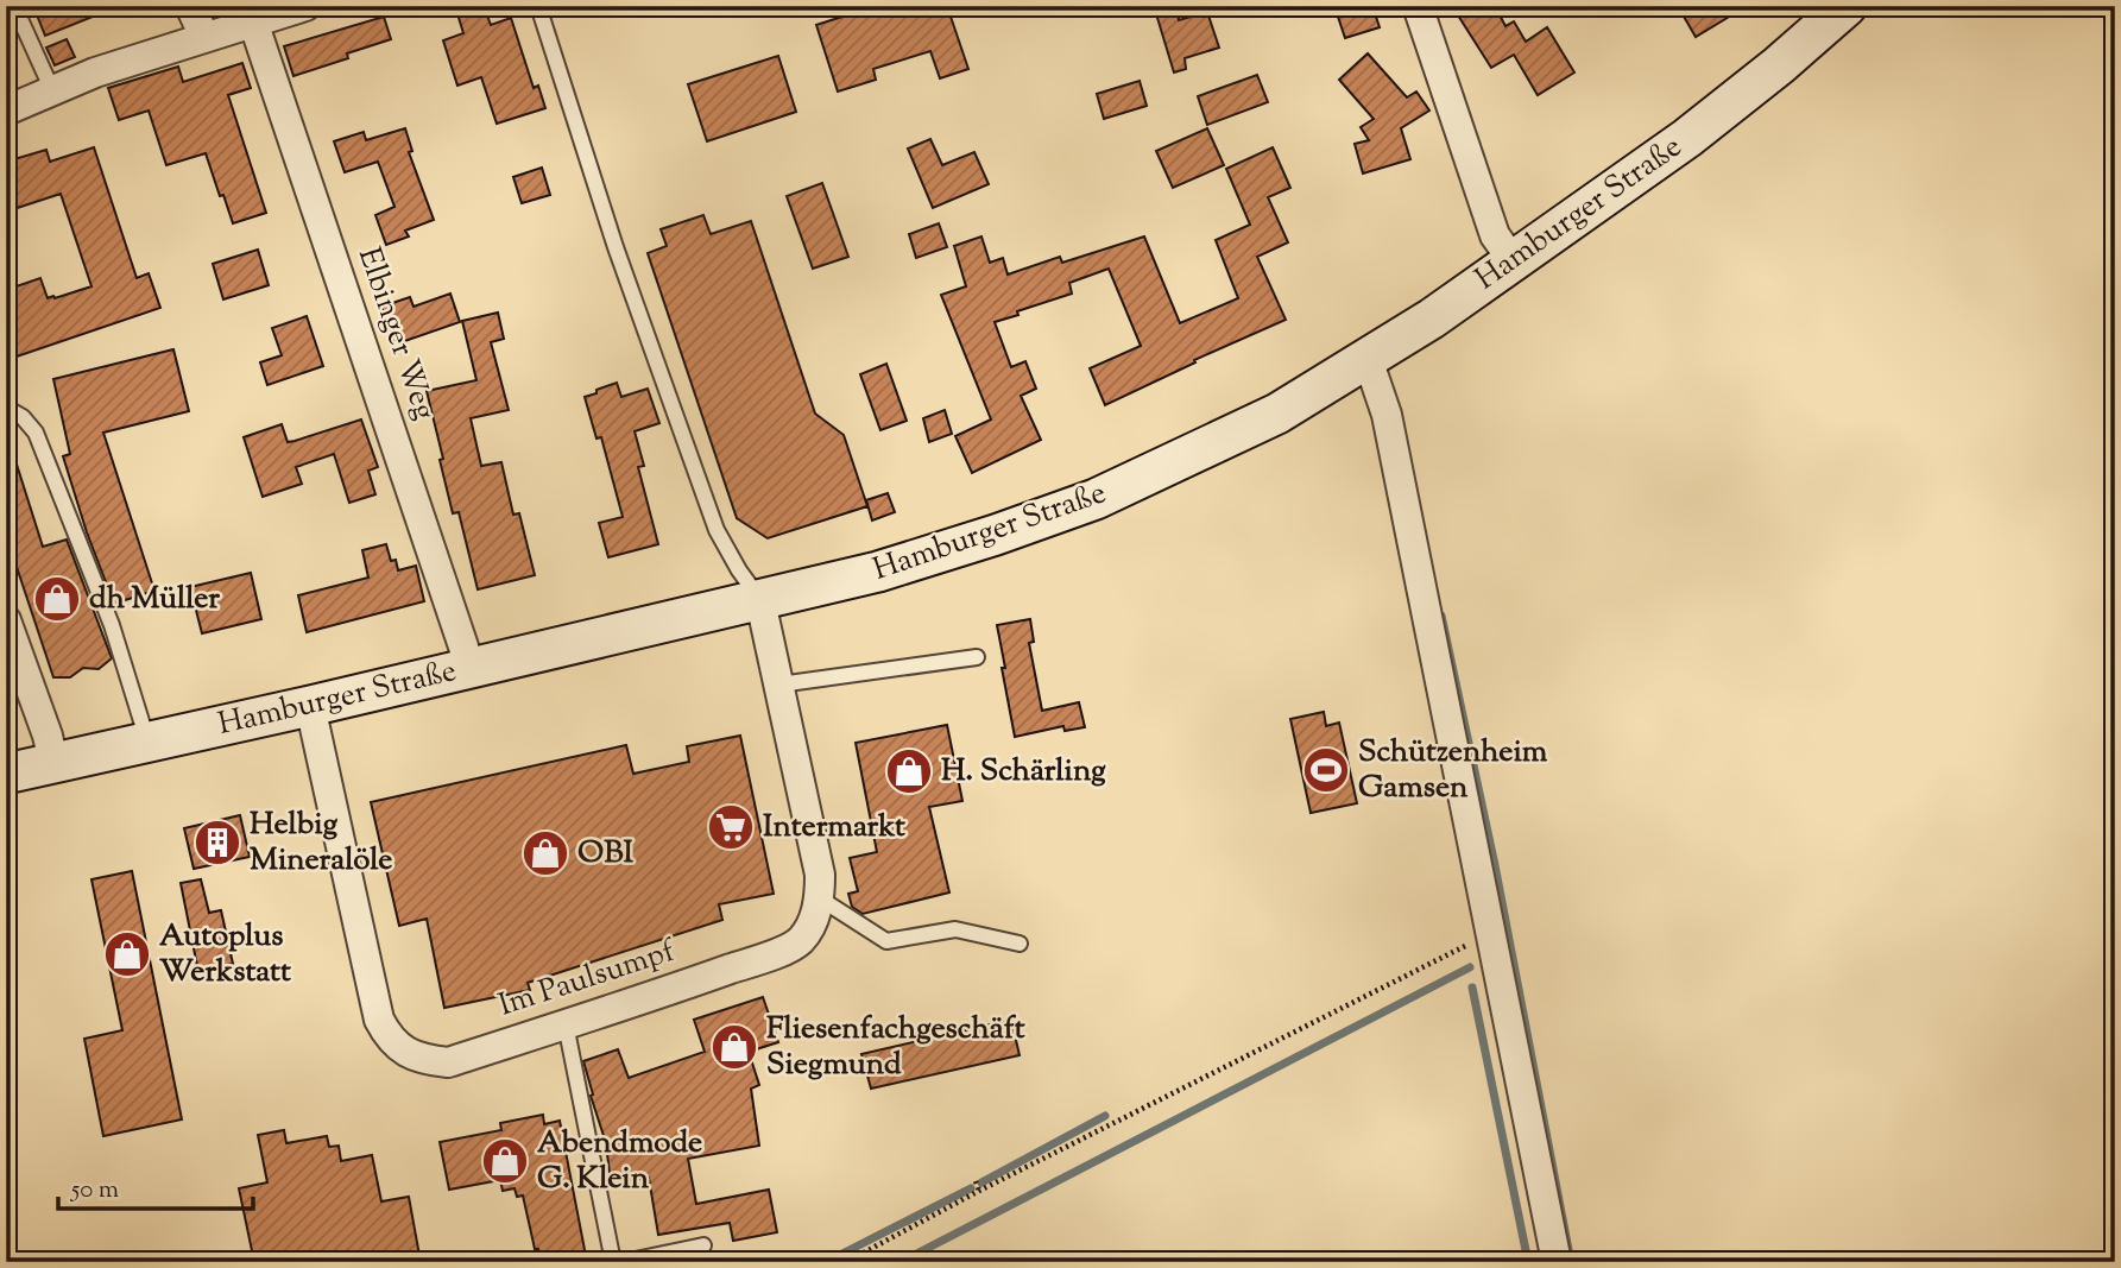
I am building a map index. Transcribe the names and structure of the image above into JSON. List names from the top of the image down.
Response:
{
  "streets": {
    "street": ["Hamburger Straße", "Elbinger Weg", "Im Paulsumpf"]
  },
  "crossings": [
    ["Hamburger Straße", "Elbinger Weg"],
    ["Hamburger Straße", "Im Paulsumpf"]
  ],
  "places": {
    "shop": [
      "dh Müller",
      "H. Schärling",
      "OBI",
      "Autoplus Werkstatt",
      "Fliesenfachgeschäft Siegmund",
      "Abendmode G. Klein"
    ],
    "sports": ["Schützenheim Gamsen"],
    "supermarket": ["Intermarkt"],
    "building": ["Helbig Mineralöle"]
  },
  "scale_bar": "50 m"
}
